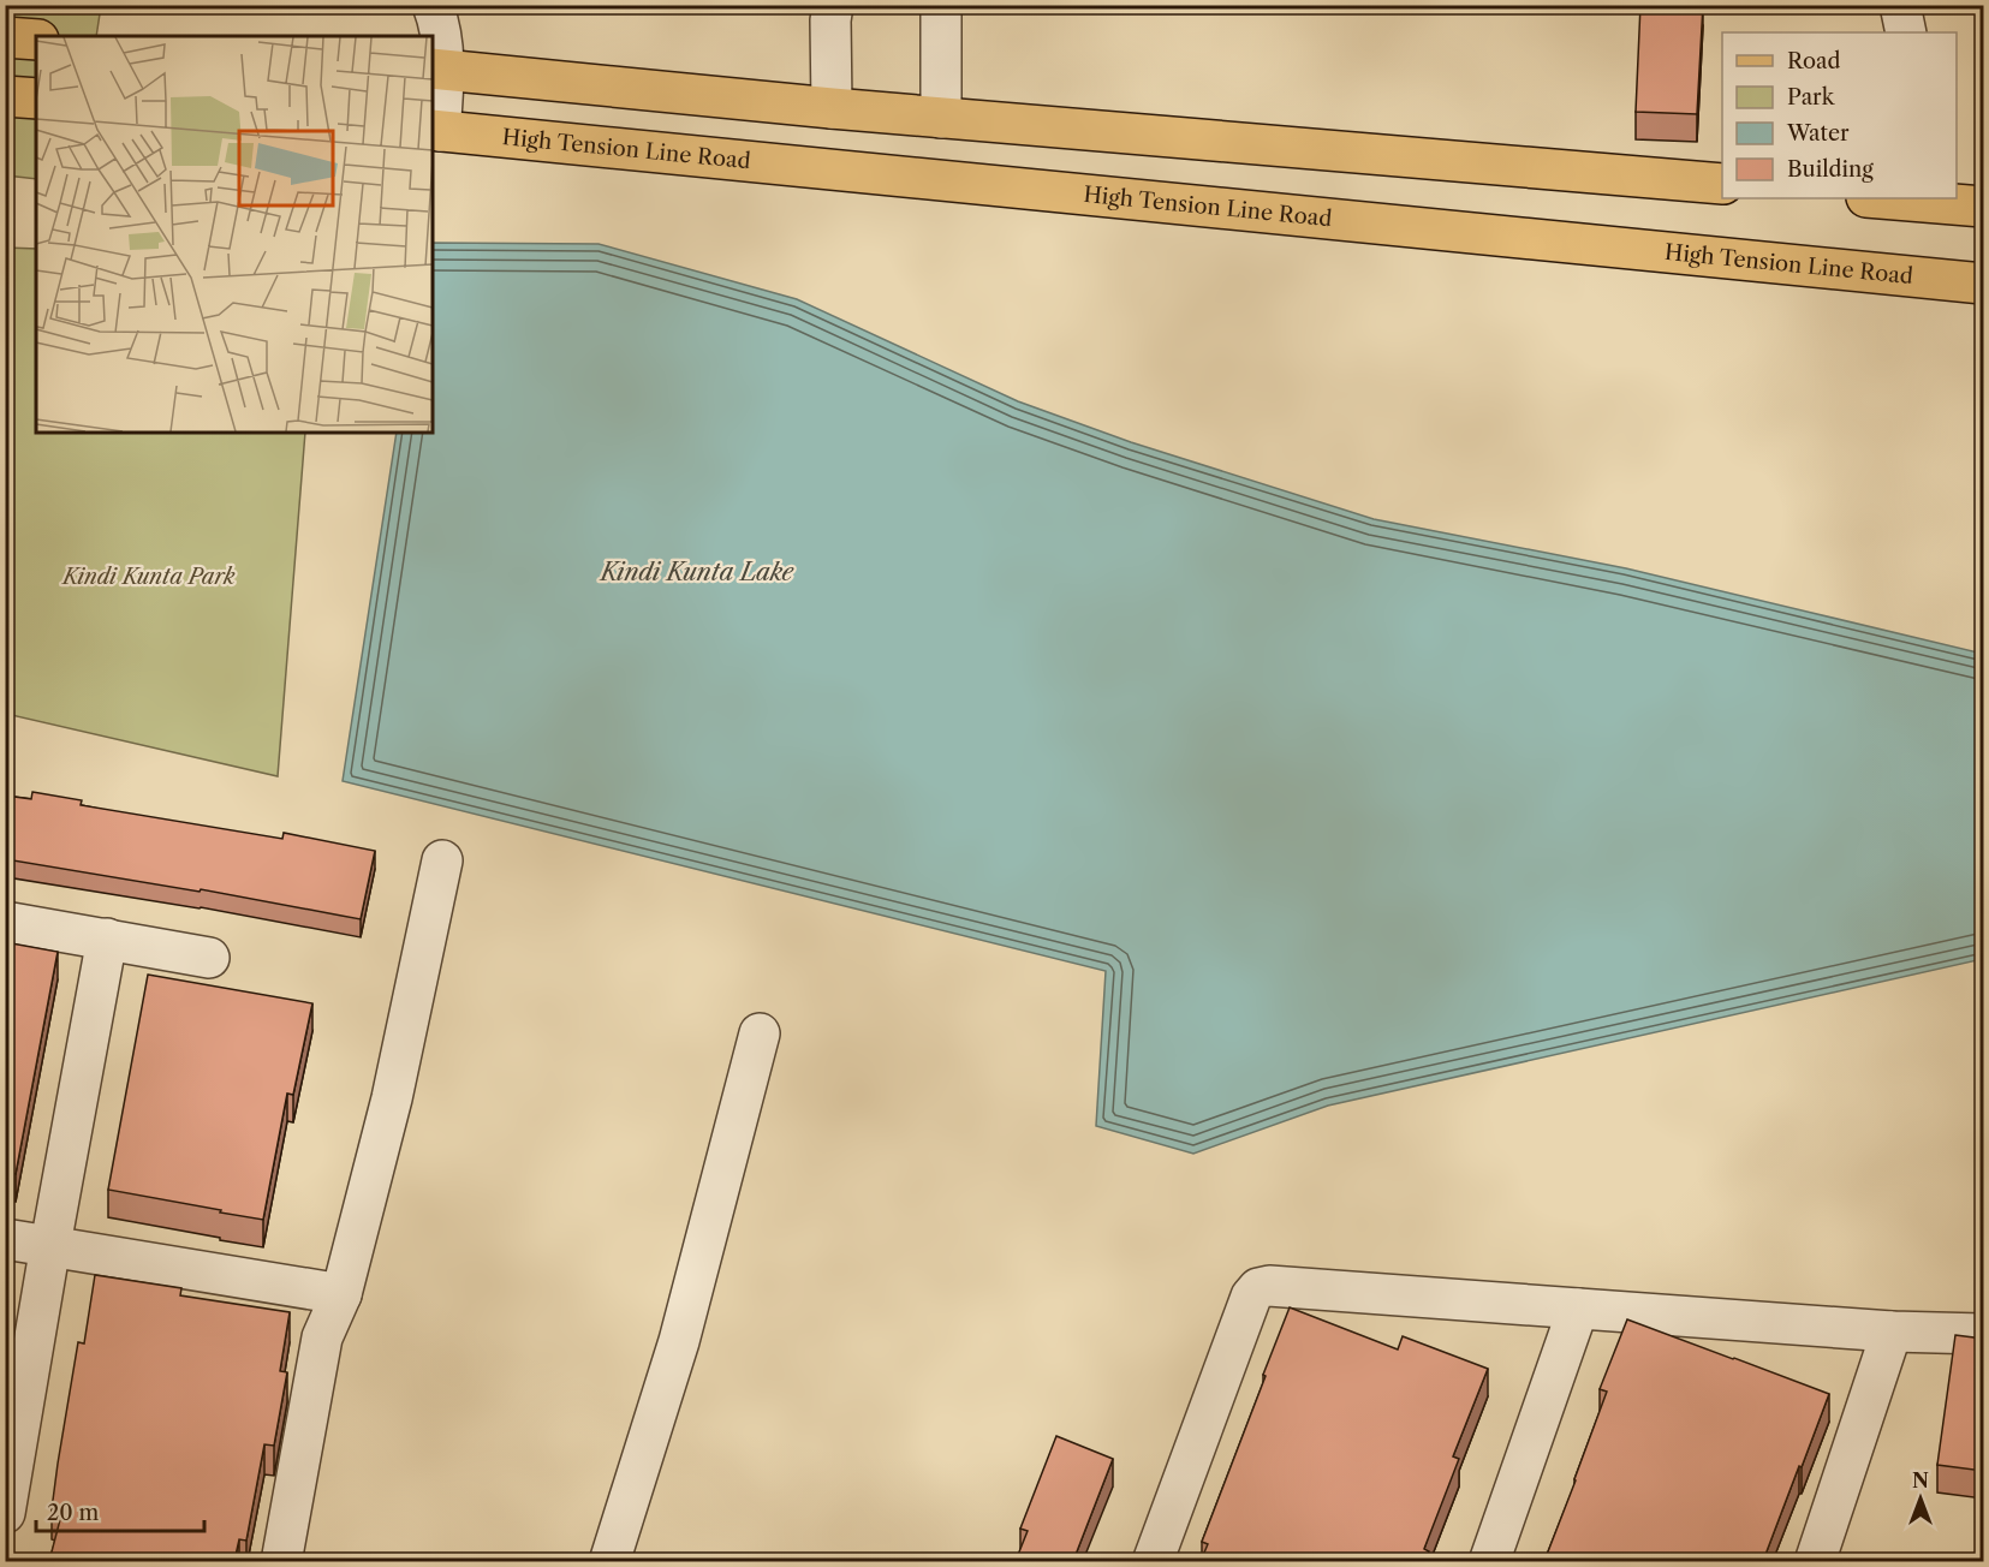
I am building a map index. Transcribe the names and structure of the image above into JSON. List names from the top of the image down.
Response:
{
  "streets": {
    "main road": ["High Tension Line Road"]
  },
  "water": ["Kindi Kunta Lake"],
  "parks": ["Kindi Kunta Park"],
  "legend": [
    "Road",
    "Park",
    "Water",
    "Building"
  ],
  "scale_bar": "20 m",
  "north": "top"
}
